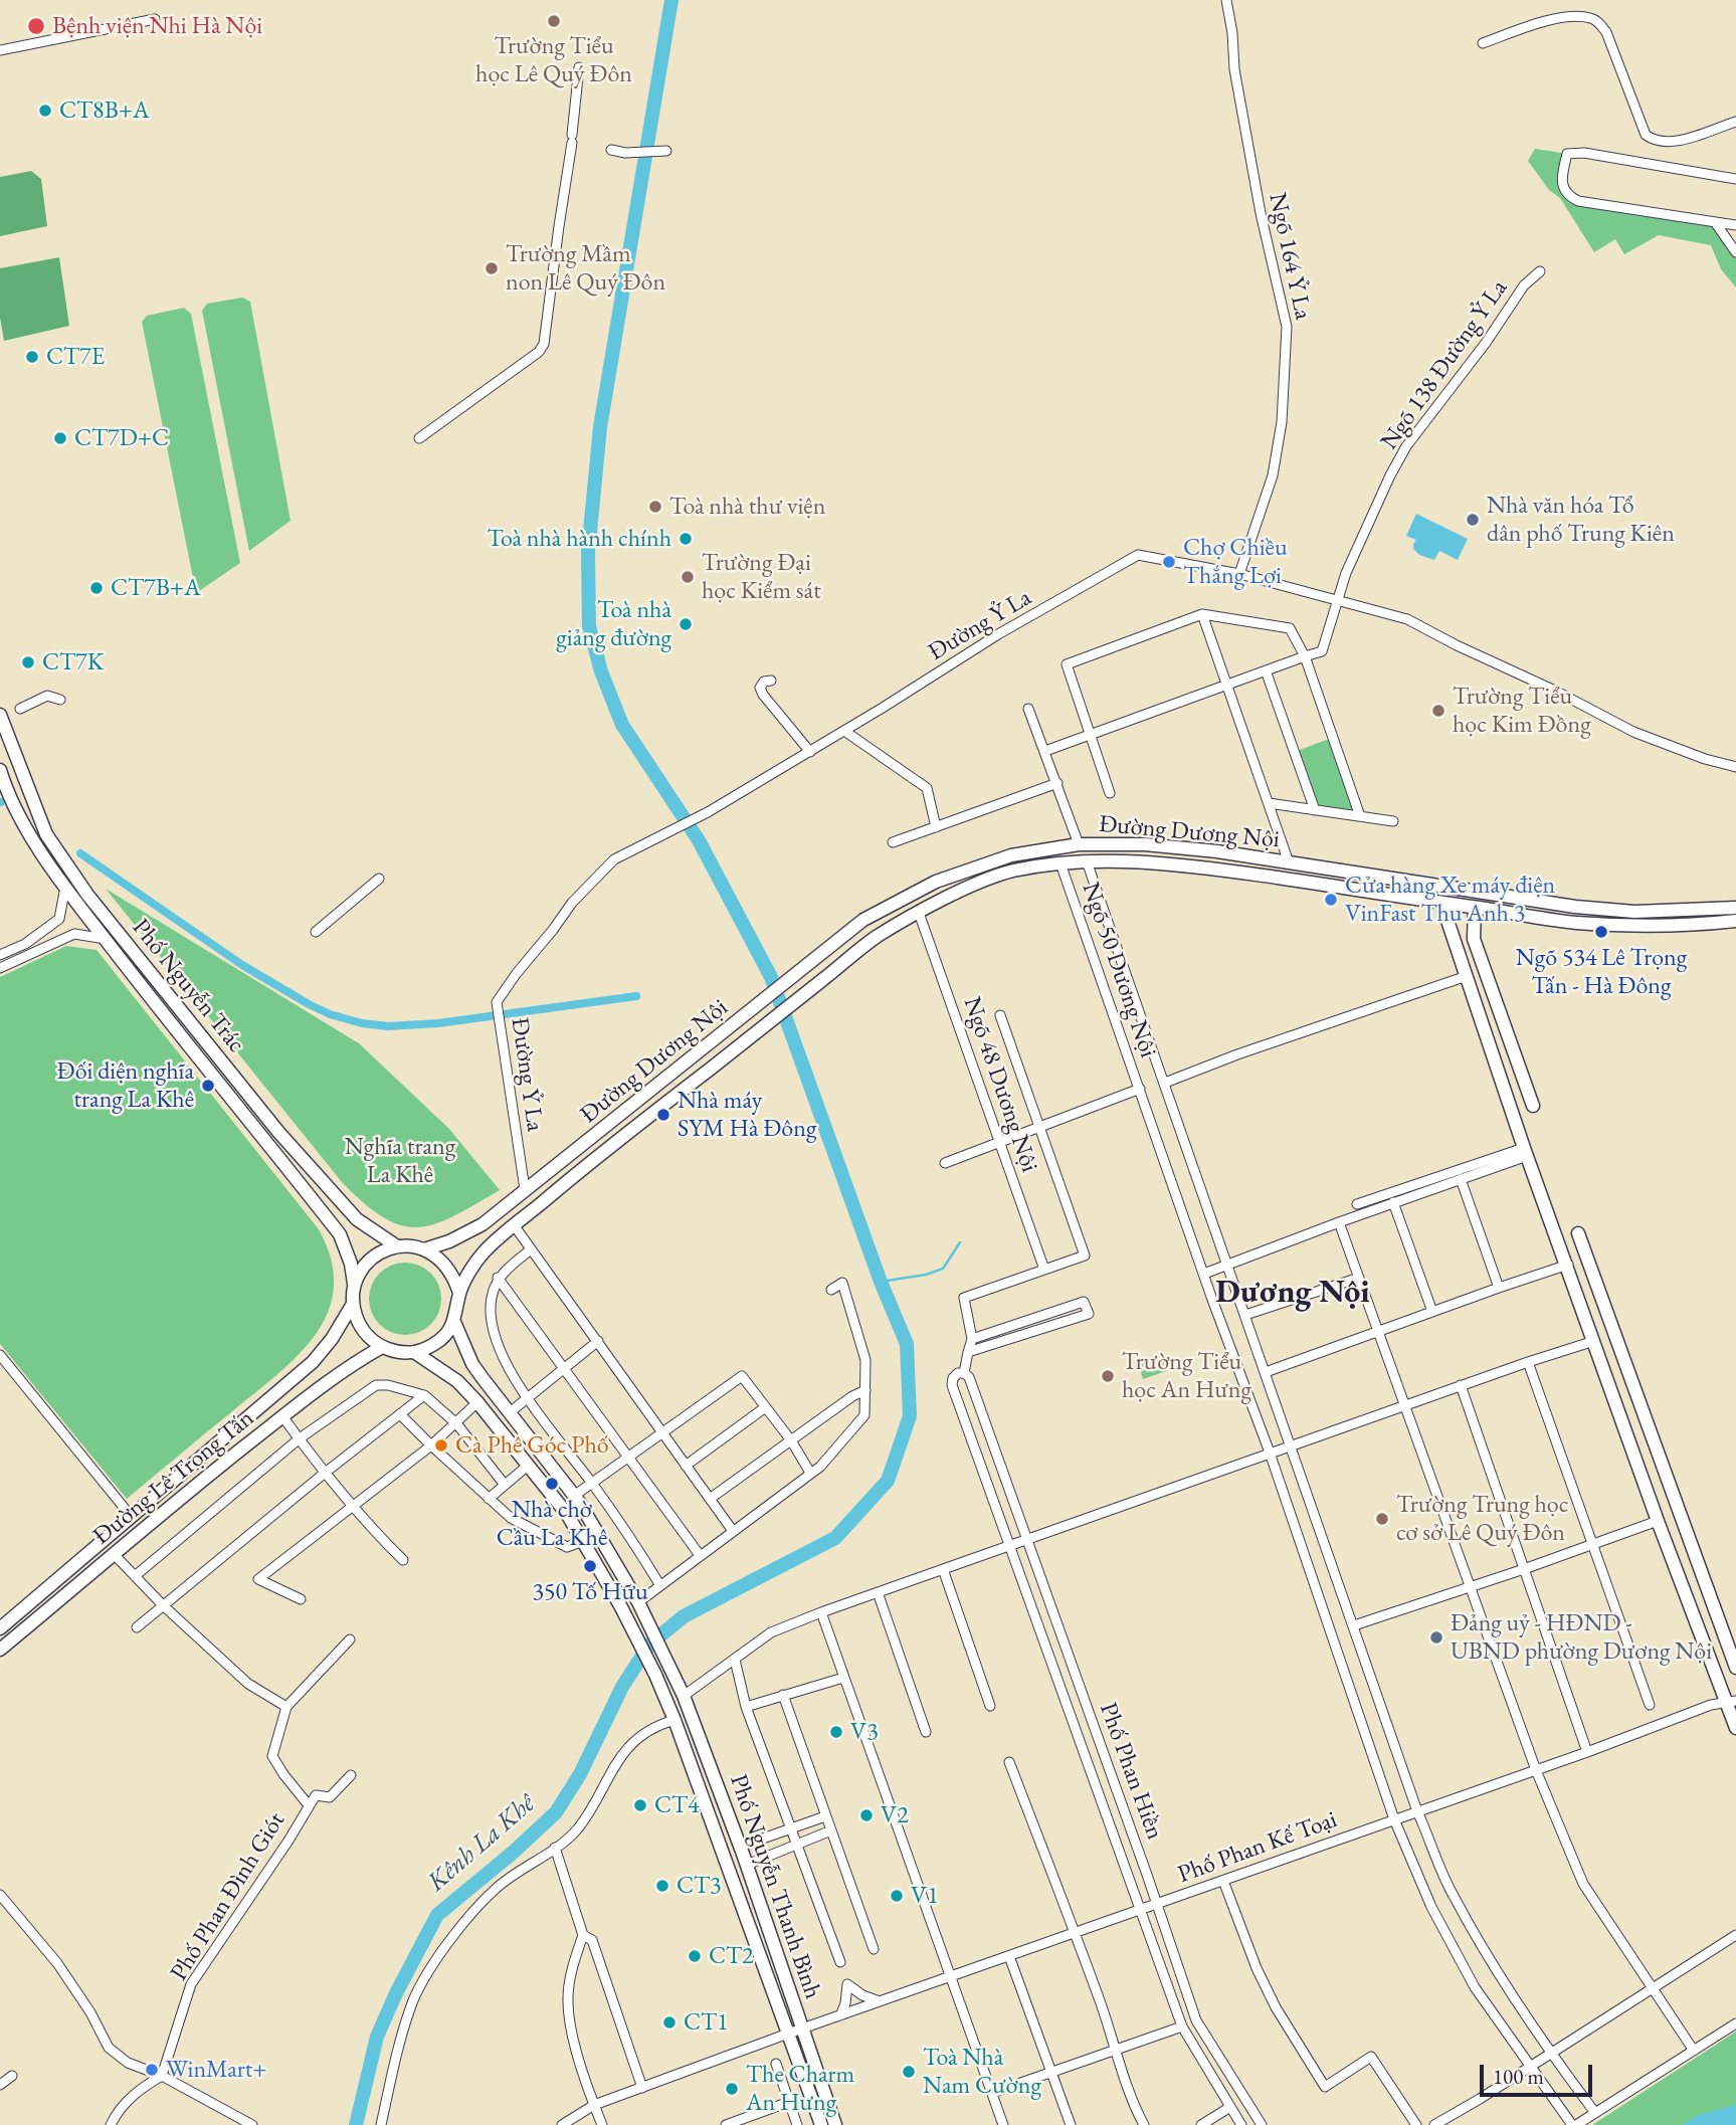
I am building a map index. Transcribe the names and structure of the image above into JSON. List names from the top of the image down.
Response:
{
  "streets": {
    "main road": [
      "Đường Dương Nội",
      "Phố Nguyễn Trác",
      "Đường Lê Trọng Tấn",
      "Phố Nguyễn Thanh Bình"
    ],
    "street": [
      "Ngõ 164 Ỷ La",
      "Ngõ 138 Đường Ỷ La",
      "Đường Ỷ La",
      "Ngõ 50 Dương Nội",
      "Ngõ 48 Dương Nội",
      "Phố Phan Hiền",
      "Phố Phan Kế Toại",
      "Phố Phan Đình Giót"
    ]
  },
  "crossings": [
    ["Ngõ 164 Ỷ La", "Đường Ỷ La"],
    ["Ngõ 138 Đường Ỷ La", "Đường Ỷ La"],
    ["Đường Ỷ La", "Đường Dương Nội"],
    ["Đường Dương Nội", "Ngõ 50 Dương Nội"],
    ["Đường Dương Nội", "Phố Nguyễn Trác"],
    ["Đường Dương Nội", "Ngõ 48 Dương Nội"],
    ["Đường Dương Nội", "Đường Lê Trọng Tấn"],
    ["Ngõ 50 Dương Nội", "Phố Phan Kế Toại"],
    ["Phố Nguyễn Trác", "Đường Lê Trọng Tấn"],
    ["Phố Phan Hiền", "Phố Phan Kế Toại"],
    ["Phố Phan Kế Toại", "Phố Nguyễn Thanh Bình"]
  ],
  "districts": ["Dương Nội"],
  "water": ["Kênh La Khê"],
  "parks": ["Nghĩa trang La Khê"],
  "places": [
    "Trường Tiểu học Lê Quý Đôn",
    "Bệnh viện Nhi Hà Nội",
    "CT8B+A",
    "Trường Mầm non Lê Quý Đôn",
    "CT7E",
    "CT7D+C",
    "Toà nhà thư viện",
    "Nhà văn hóa Tổ dân phố Trung Kiên",
    "Toà nhà hành chính",
    "Chợ Chiều Thắng Lợi",
    "Trường Đại học Kiểm sát",
    "CT7B+A",
    "Toà nhà giảng đường",
    "CT7K",
    "Trường Tiểu học Kim Đồng",
    "Cửa hàng Xe máy điện VinFast Thu Anh 3",
    "Ngõ 534 Lê Trọng Tấn - Hà Đông",
    "Đối diện nghĩa trang La Khê",
    "Nhà máy SYM Hà Đông",
    "Trường Tiểu học An Hưng",
    "Cà Phê Góc Phố",
    "Nhà chờ Cầu La Khê",
    "Trường Trung học cơ sở Lê Quý Đôn",
    "350 Tố Hữu",
    "Đảng uỷ - HĐND - UBND phường Dương Nội",
    "V3",
    "CT4",
    "V2",
    "CT3",
    "V1",
    "CT2",
    "CT1",
    "WinMart+",
    "Toà Nhà Nam Cường",
    "The Charm An Hưng"
  ],
  "scale_bar": "100 m"
}
